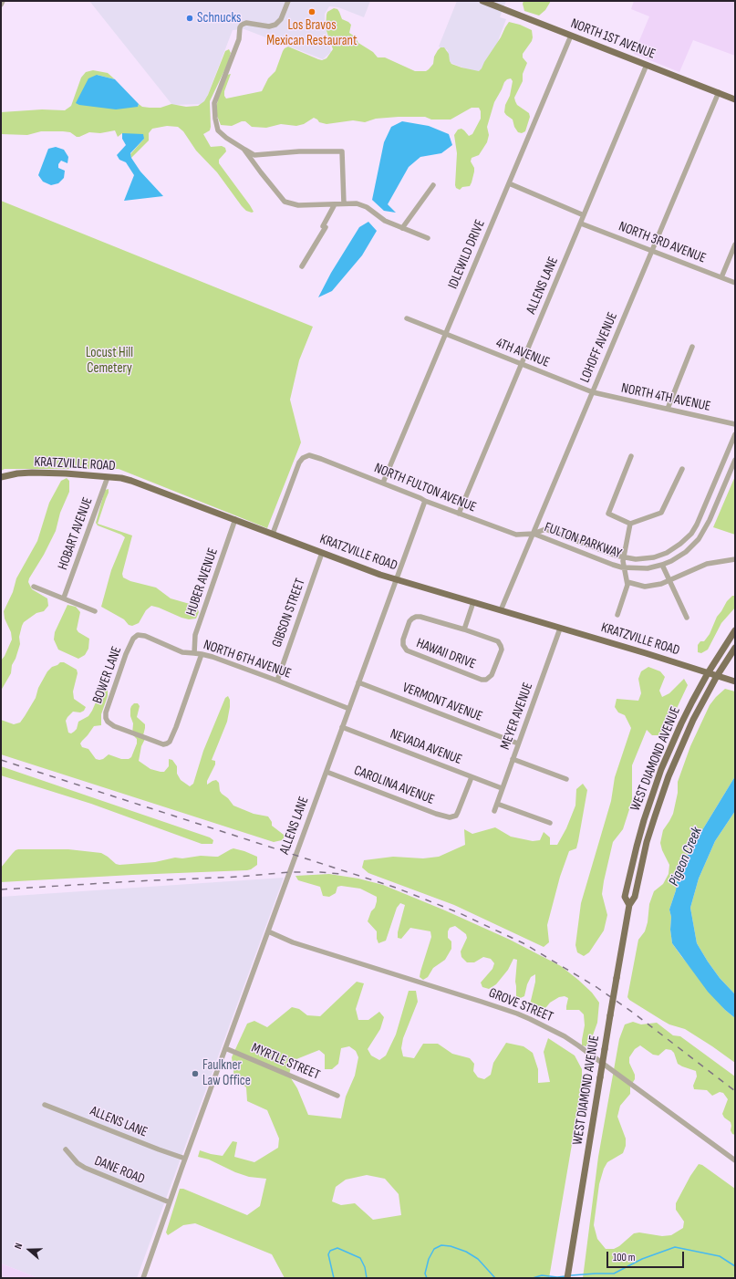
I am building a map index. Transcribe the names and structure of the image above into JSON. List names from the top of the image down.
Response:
{
  "streets": {
    "main road": ["NORTH 1ST AVENUE", "KRATZVILLE ROAD", "WEST DIAMOND AVENUE"],
    "street": [
      "NORTH 3RD AVENUE",
      "IDLEWILD DRIVE",
      "ALLENS LANE",
      "LOHOFF AVENUE",
      "4TH AVENUE",
      "NORTH 4TH AVENUE",
      "NORTH FULTON AVENUE",
      "HOBART AVENUE",
      "FULTON PARKWAY",
      "HUBER AVENUE",
      "GIBSON STREET",
      "HAWAII DRIVE",
      "NORTH 6TH AVENUE",
      "BOWER LANE",
      "VERMONT AVENUE",
      "MEYER AVENUE",
      "NEVADA AVENUE",
      "CAROLINA AVENUE",
      "GROVE STREET",
      "MYRTLE STREET",
      "DANE ROAD"
    ]
  },
  "crossings": [
    ["NORTH 1ST AVENUE", "IDLEWILD DRIVE"],
    ["NORTH 1ST AVENUE", "ALLENS LANE"],
    ["NORTH 1ST AVENUE", "LOHOFF AVENUE"],
    ["NORTH 3RD AVENUE", "ALLENS LANE"],
    ["NORTH 3RD AVENUE", "LOHOFF AVENUE"],
    ["IDLEWILD DRIVE", "4TH AVENUE"],
    ["IDLEWILD DRIVE", "NORTH FULTON AVENUE"],
    ["ALLENS LANE", "4TH AVENUE"],
    ["ALLENS LANE", "KRATZVILLE ROAD"],
    ["ALLENS LANE", "NORTH FULTON AVENUE"],
    ["ALLENS LANE", "NORTH 6TH AVENUE"],
    ["ALLENS LANE", "VERMONT AVENUE"],
    ["ALLENS LANE", "NEVADA AVENUE"],
    ["ALLENS LANE", "CAROLINA AVENUE"],
    ["ALLENS LANE", "GROVE STREET"],
    ["ALLENS LANE", "MYRTLE STREET"],
    ["ALLENS LANE", "DANE ROAD"],
    ["LOHOFF AVENUE", "4TH AVENUE"],
    ["LOHOFF AVENUE", "NORTH 4TH AVENUE"],
    ["LOHOFF AVENUE", "KRATZVILLE ROAD"],
    ["LOHOFF AVENUE", "NORTH FULTON AVENUE"],
    ["LOHOFF AVENUE", "FULTON PARKWAY"],
    ["4TH AVENUE", "NORTH 4TH AVENUE"],
    ["KRATZVILLE ROAD", "NORTH FULTON AVENUE"],
    ["KRATZVILLE ROAD", "HOBART AVENUE"],
    ["KRATZVILLE ROAD", "HUBER AVENUE"],
    ["KRATZVILLE ROAD", "GIBSON STREET"],
    ["KRATZVILLE ROAD", "MEYER AVENUE"],
    ["KRATZVILLE ROAD", "WEST DIAMOND AVENUE"],
    ["NORTH FULTON AVENUE", "FULTON PARKWAY"],
    ["HUBER AVENUE", "NORTH 6TH AVENUE"],
    ["GIBSON STREET", "NORTH 6TH AVENUE"],
    ["NORTH 6TH AVENUE", "BOWER LANE"],
    ["VERMONT AVENUE", "MEYER AVENUE"],
    ["MEYER AVENUE", "NEVADA AVENUE"],
    ["NEVADA AVENUE", "CAROLINA AVENUE"]
  ],
  "water": ["Pigeon Creek"],
  "parks": ["Locust Hill Cemetery"],
  "places": ["Los Bravos Mexican Restaurant", "Schnucks", "Faulkner Law Office"],
  "scale_bar": "100 m",
  "north": "left"
}
